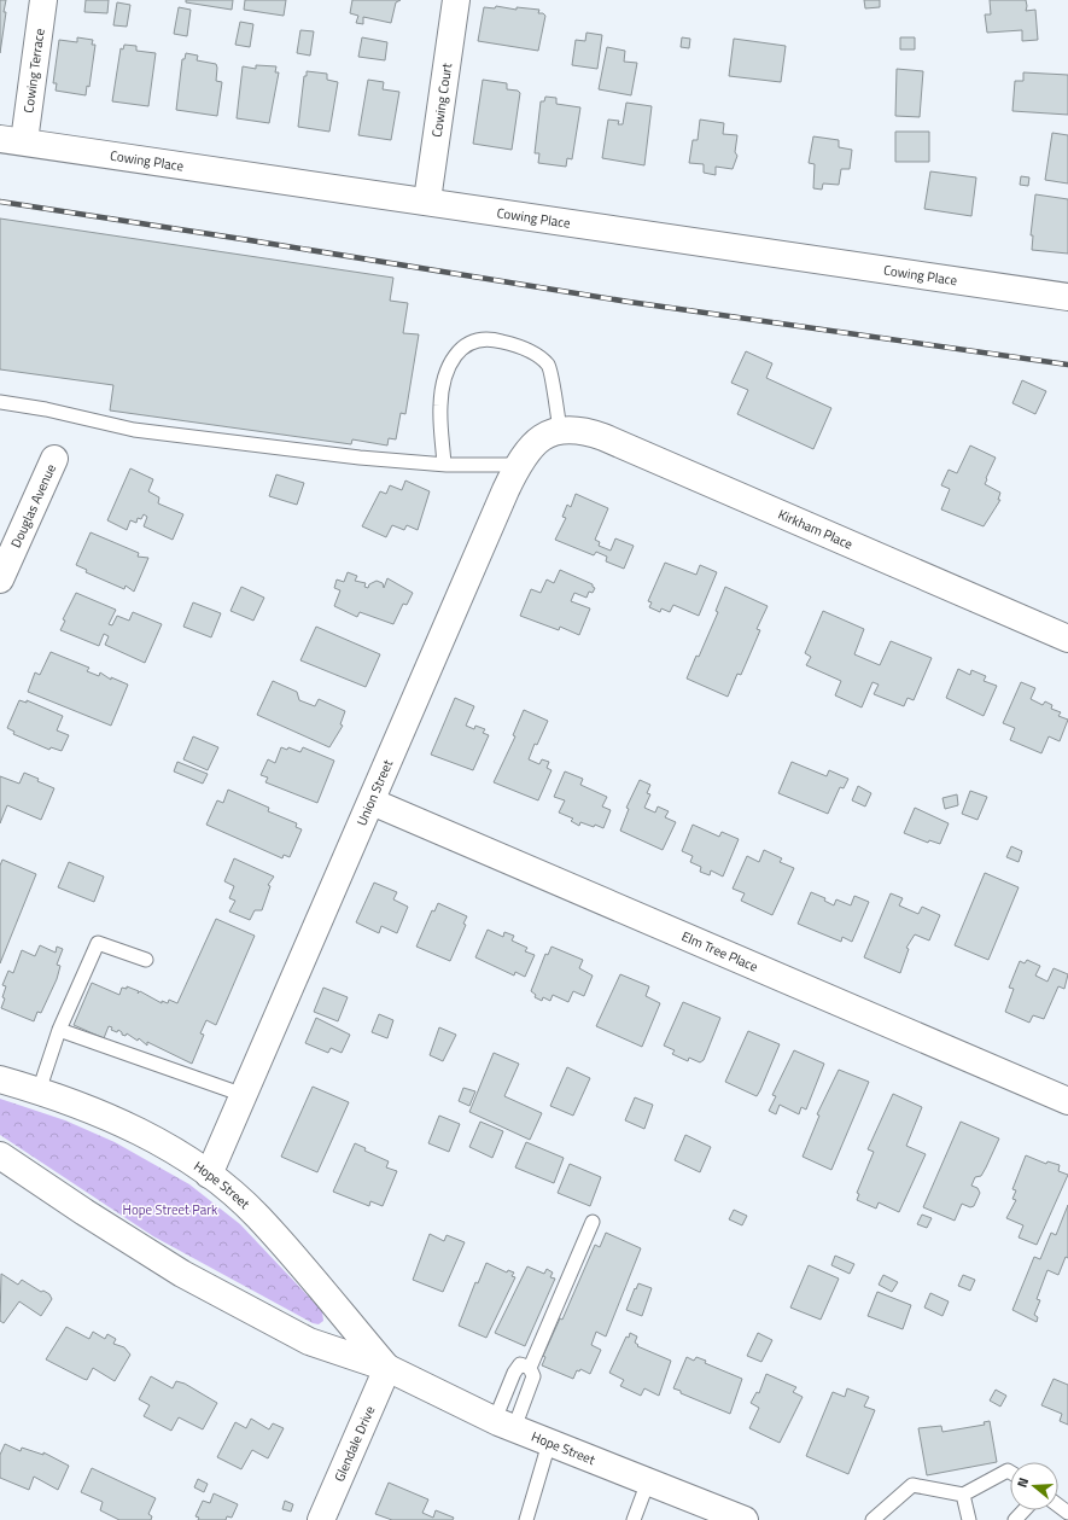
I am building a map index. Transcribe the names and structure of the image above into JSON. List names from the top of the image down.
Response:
{
  "streets": {
    "street": [
      "Cowing Terrace",
      "Cowing Court",
      "Cowing Place",
      "Douglas Avenue",
      "Kirkham Place",
      "Union Street",
      "Elm Tree Place",
      "Hope Street",
      "Glendale Drive"
    ]
  },
  "crossings": [
    ["Cowing Terrace", "Cowing Place"],
    ["Cowing Court", "Cowing Place"],
    ["Kirkham Place", "Union Street"],
    ["Union Street", "Elm Tree Place"],
    ["Union Street", "Hope Street"],
    ["Hope Street", "Glendale Drive"]
  ],
  "parks": ["Hope Street Park"],
  "north": "left"
}
